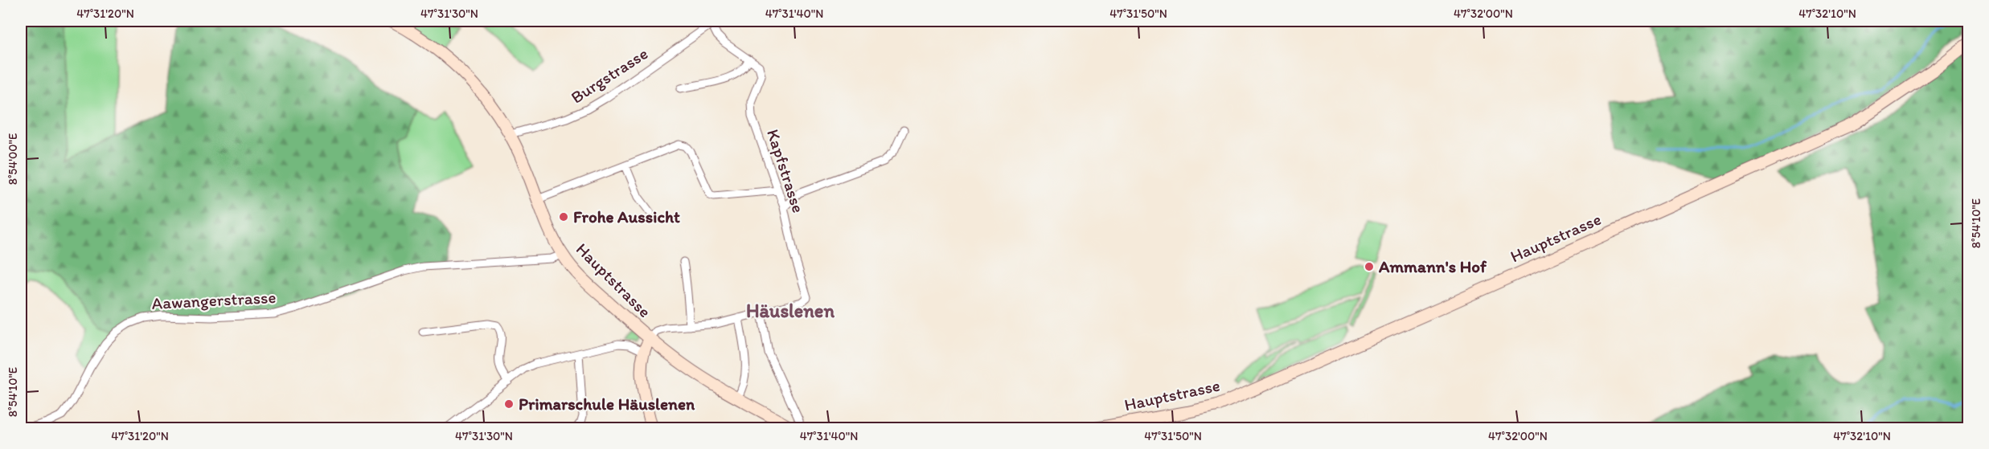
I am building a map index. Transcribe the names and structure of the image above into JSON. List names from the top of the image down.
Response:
{
  "streets": {
    "street": [
      "Burgstrasse",
      "Kapfstrasse",
      "Hauptstrasse",
      "Aawangerstrasse"
    ]
  },
  "crossings": [
    ["Burgstrasse", "Kapfstrasse"],
    ["Burgstrasse", "Hauptstrasse"],
    ["Hauptstrasse", "Aawangerstrasse"]
  ],
  "districts": ["Häuslenen"],
  "places": ["Frohe Aussicht", "Ammann's Hof", "Primarschule Häuslenen"],
  "coordinates": [
    "47°31'20\"N",
    "47°31'30\"N",
    "47°31'40\"N",
    "47°31'50\"N",
    "47°32'00\"N",
    "47°32'10\"N",
    "8°54'00\"E",
    "8°54'10\"E"
  ]
}
